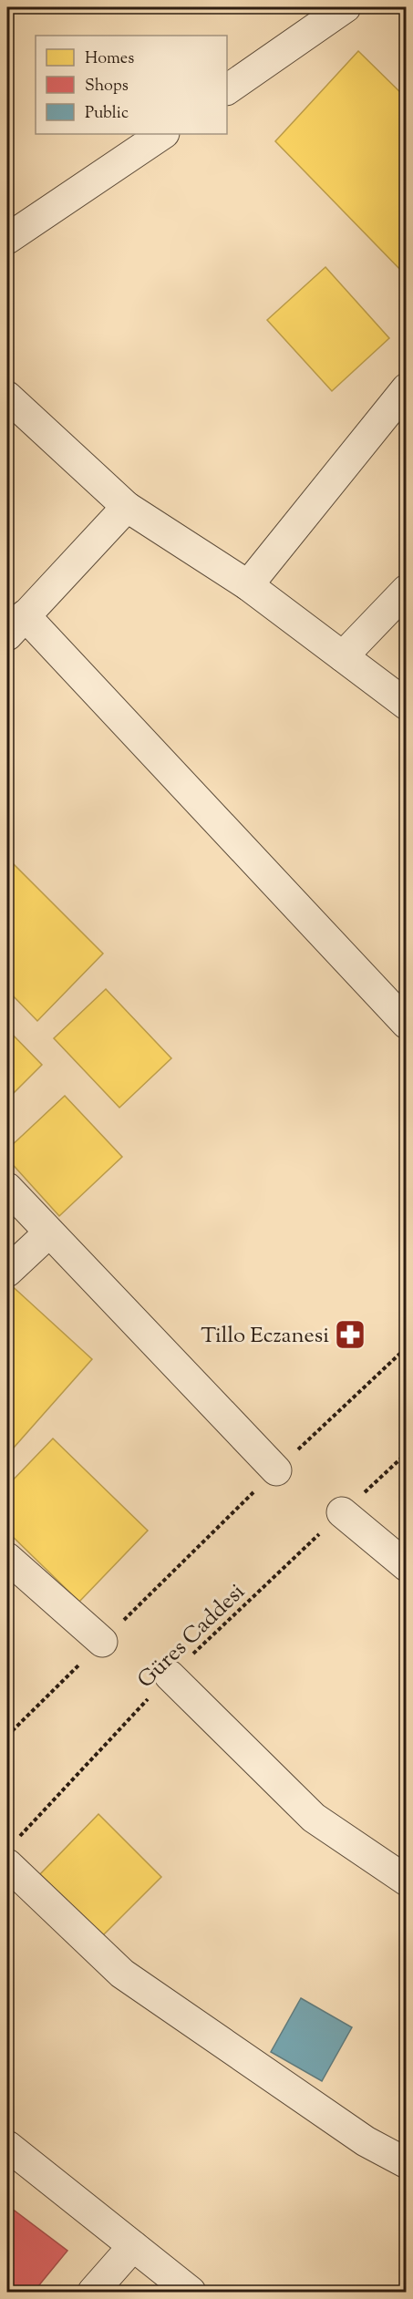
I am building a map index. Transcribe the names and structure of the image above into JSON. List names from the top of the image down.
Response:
{
  "streets": {
    "path": ["Güres Caddesi"]
  },
  "places": {
    "pharmacy": ["Tillo Eczanesi"]
  },
  "legend": ["Homes", "Shops", "Public"]
}
